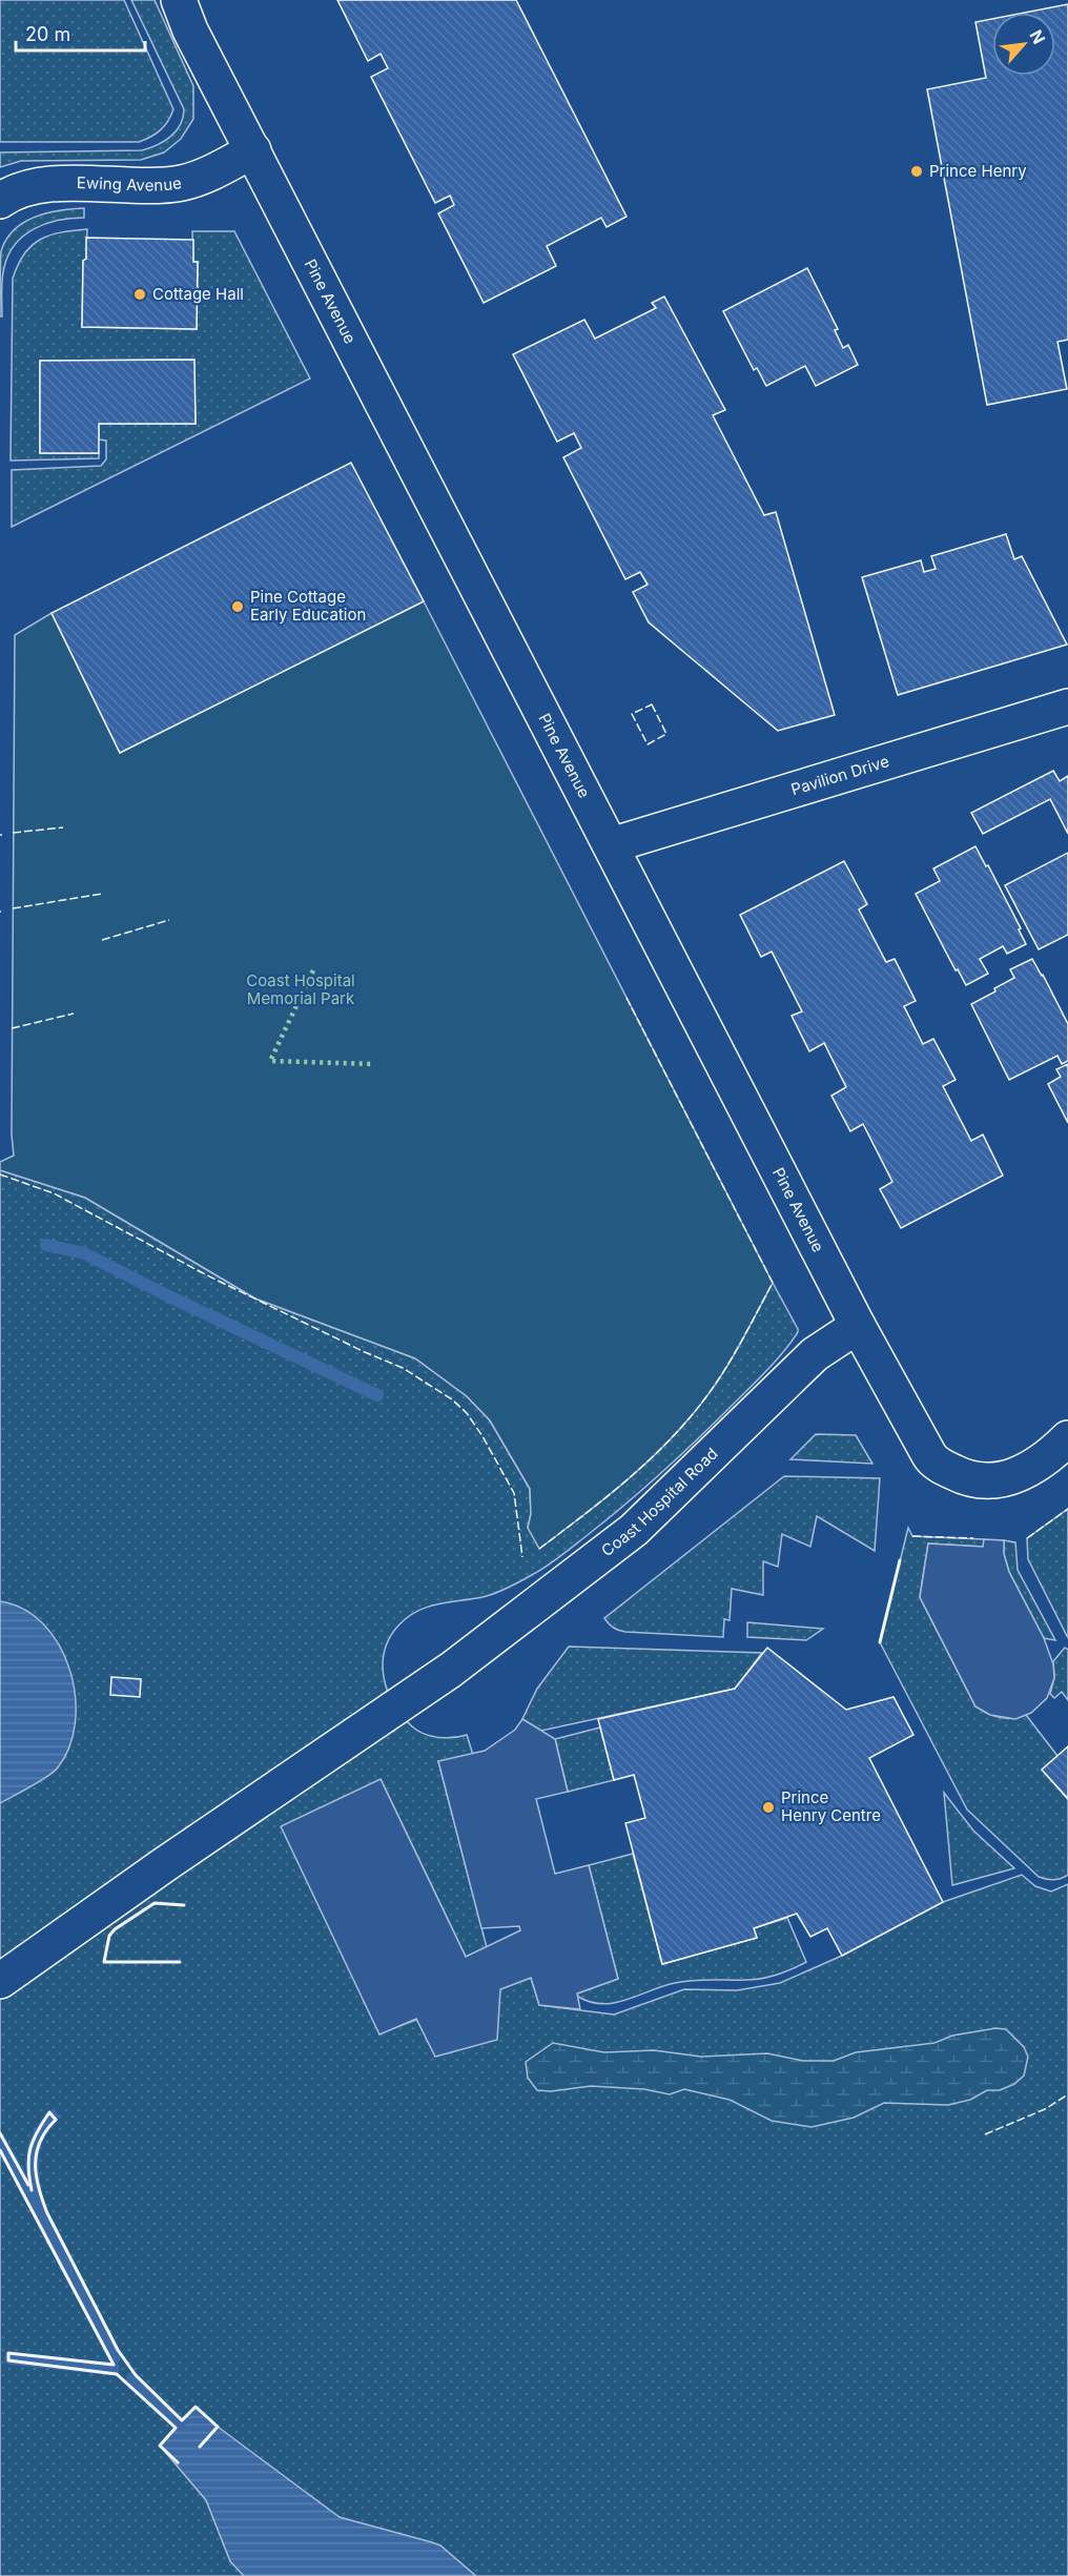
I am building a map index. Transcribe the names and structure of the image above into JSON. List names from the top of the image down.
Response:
{
  "streets": {
    "street": [
      "Ewing Avenue",
      "Pine Avenue",
      "Pavilion Drive",
      "Coast Hospital Road"
    ]
  },
  "crossings": [
    ["Ewing Avenue", "Pine Avenue"],
    ["Pine Avenue", "Pavilion Drive"],
    ["Pine Avenue", "Coast Hospital Road"]
  ],
  "parks": ["Coast Hospital Memorial Park"],
  "places": [
    "Prince Henry",
    "Cottage Hall",
    "Pine Cottage Early Education",
    "Prince Henry Centre"
  ],
  "scale_bar": "20 m",
  "north": "top right"
}
